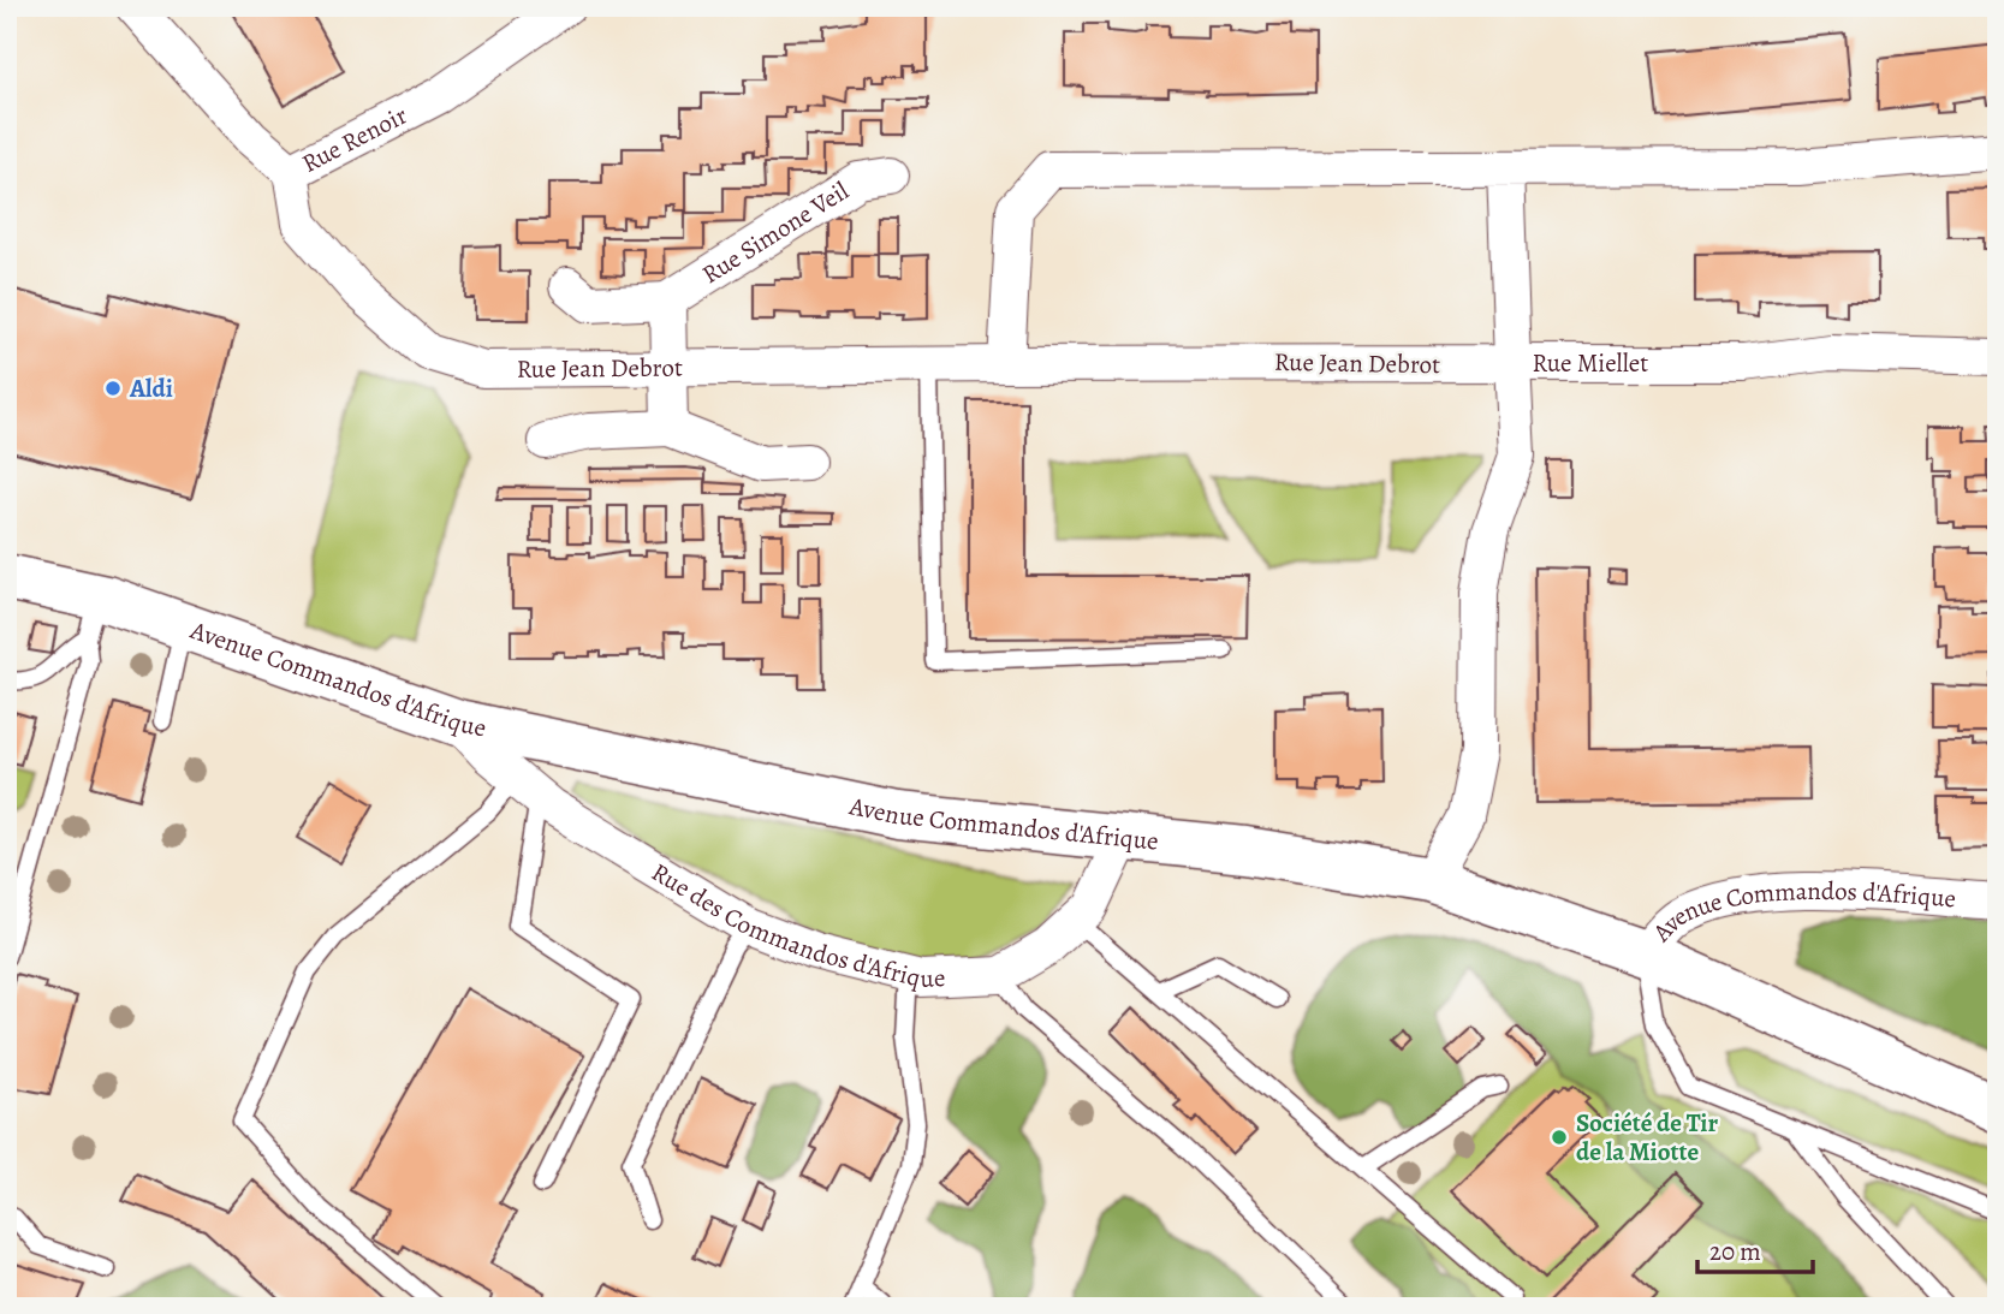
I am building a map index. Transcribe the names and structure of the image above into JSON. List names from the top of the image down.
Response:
{
  "streets": {
    "main road": ["Avenue Commandos d'Afrique"],
    "street": [
      "Rue Renoir",
      "Rue Simone Veil",
      "Rue Jean Debrot",
      "Rue Miellet",
      "Rue des Commandos d'Afrique"
    ]
  },
  "crossings": [
    ["Rue Renoir", "Rue Jean Debrot"],
    ["Rue Jean Debrot", "Rue Miellet"],
    ["Rue Miellet", "Avenue Commandos d'Afrique"],
    ["Avenue Commandos d'Afrique", "Rue des Commandos d'Afrique"]
  ],
  "places": ["Aldi", "Société de Tir de la Miotte"],
  "scale_bar": "20 m"
}
